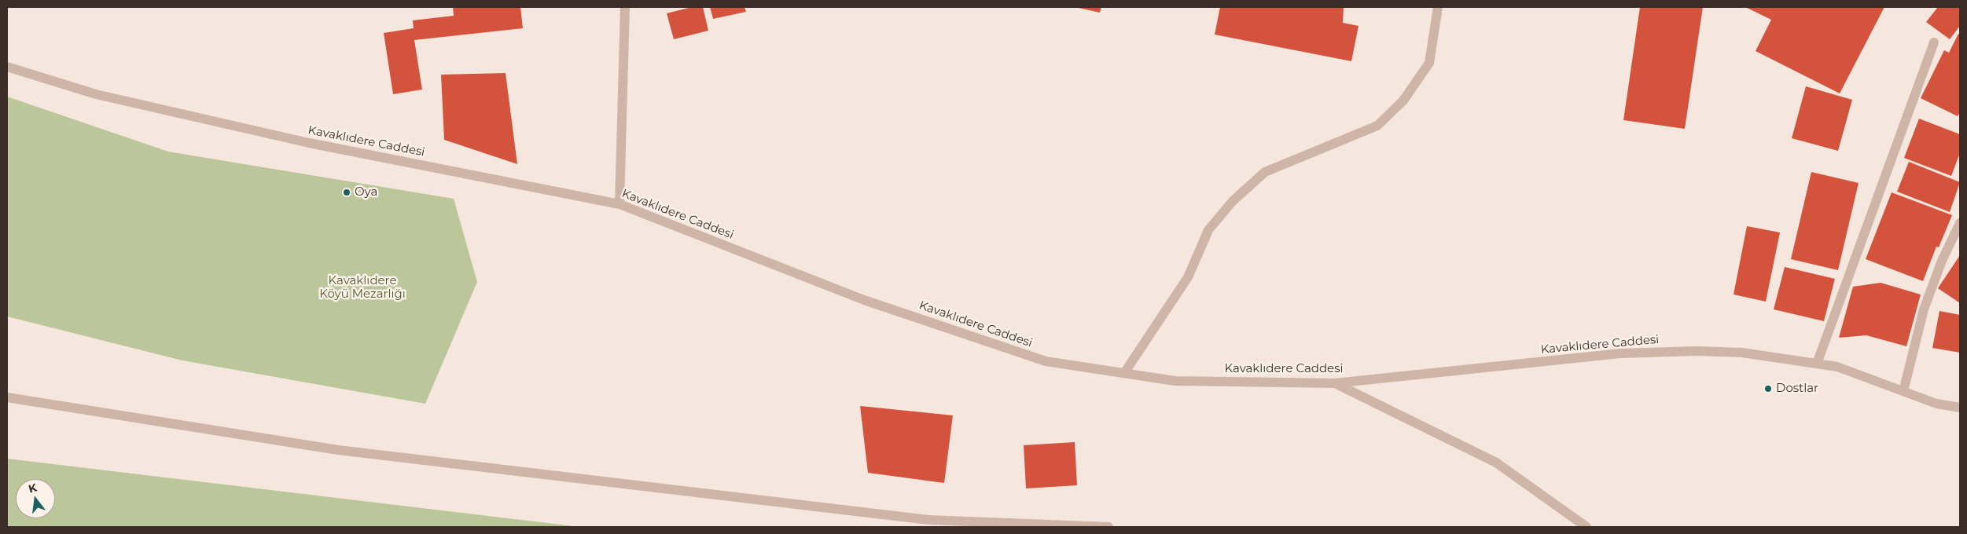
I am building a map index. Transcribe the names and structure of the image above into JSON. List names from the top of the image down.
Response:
{
  "streets": {
    "street": ["Kavaklıdere Caddesi"]
  },
  "parks": ["Kavaklıdere Köyü Mezarlığı"],
  "places": ["Oya", "Dostlar"],
  "north": "top"
}
